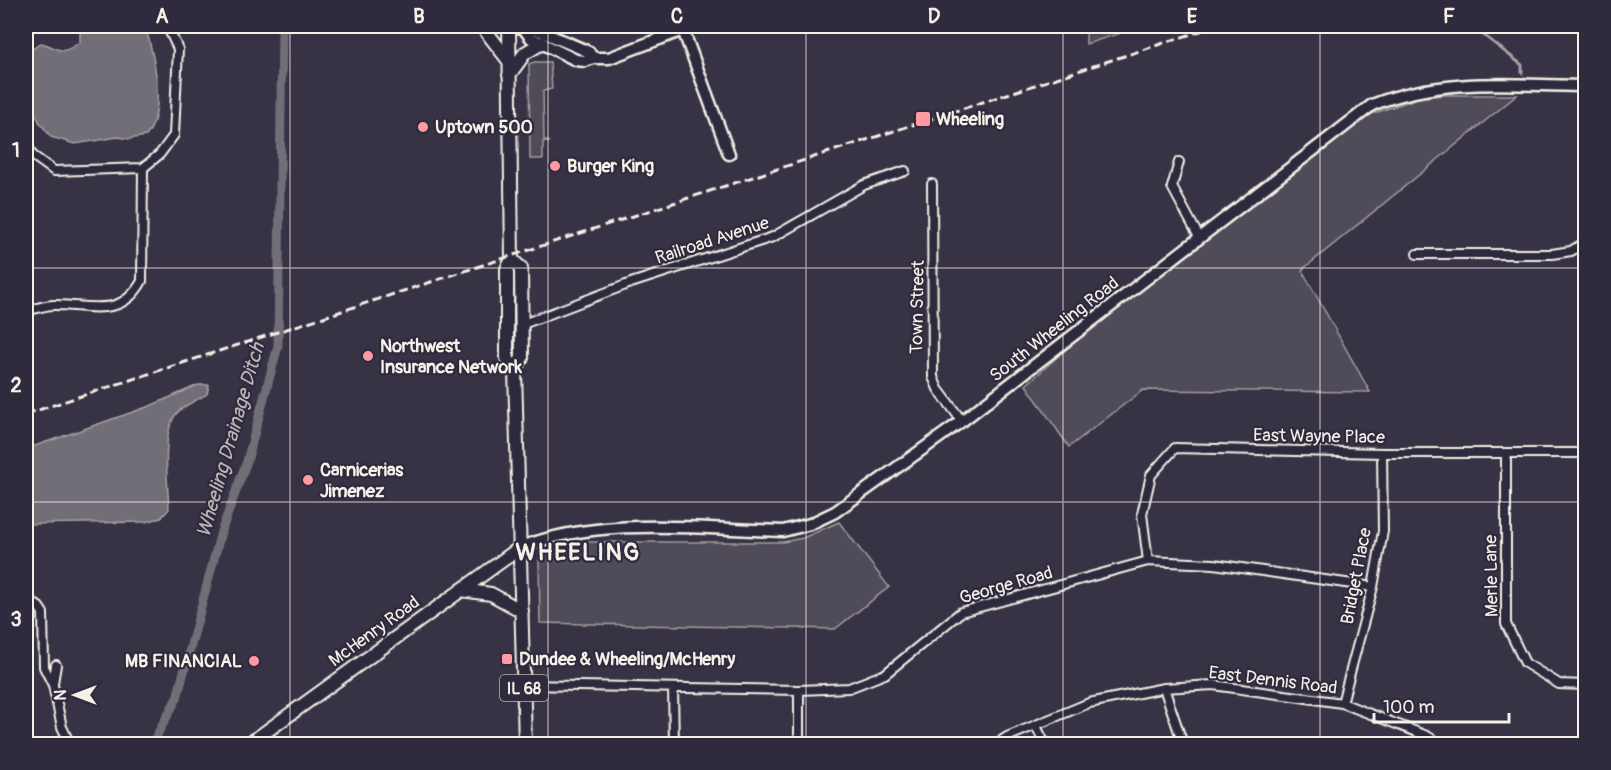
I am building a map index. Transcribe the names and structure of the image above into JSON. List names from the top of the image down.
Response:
{
  "streets": {
    "main road": ["South Wheeling Road", "McHenry Road", "IL 68"],
    "street": [
      "Railroad Avenue",
      "Town Street",
      "East Wayne Place",
      "Bridget Place",
      "Merle Lane",
      "George Road",
      "East Dennis Road"
    ]
  },
  "crossings": [
    ["Railroad Avenue", "IL 68"],
    ["Town Street", "South Wheeling Road"],
    ["South Wheeling Road", "McHenry Road"],
    ["South Wheeling Road", "IL 68"],
    ["East Wayne Place", "Bridget Place"],
    ["East Wayne Place", "Merle Lane"],
    ["East Wayne Place", "George Road"],
    ["Bridget Place", "George Road"],
    ["Bridget Place", "East Dennis Road"],
    ["George Road", "IL 68"],
    ["McHenry Road", "IL 68"]
  ],
  "districts": ["WHEELING"],
  "water": ["Wheeling Drainage Ditch"],
  "places": {
    "transit": ["Wheeling", "Dundee & Wheeling/McHenry"],
    "other": [
      "Uptown 500",
      "Burger King",
      "Northwest Insurance Network",
      "Carnicerias Jimenez",
      "MB FINANCIAL"
    ]
  },
  "scale_bar": "100 m",
  "north": "left",
  "grid": {
    "columns": [
      "A",
      "B",
      "C",
      "D",
      "E",
      "F"
    ],
    "rows": ["1", "2", "3"]
  }
}
